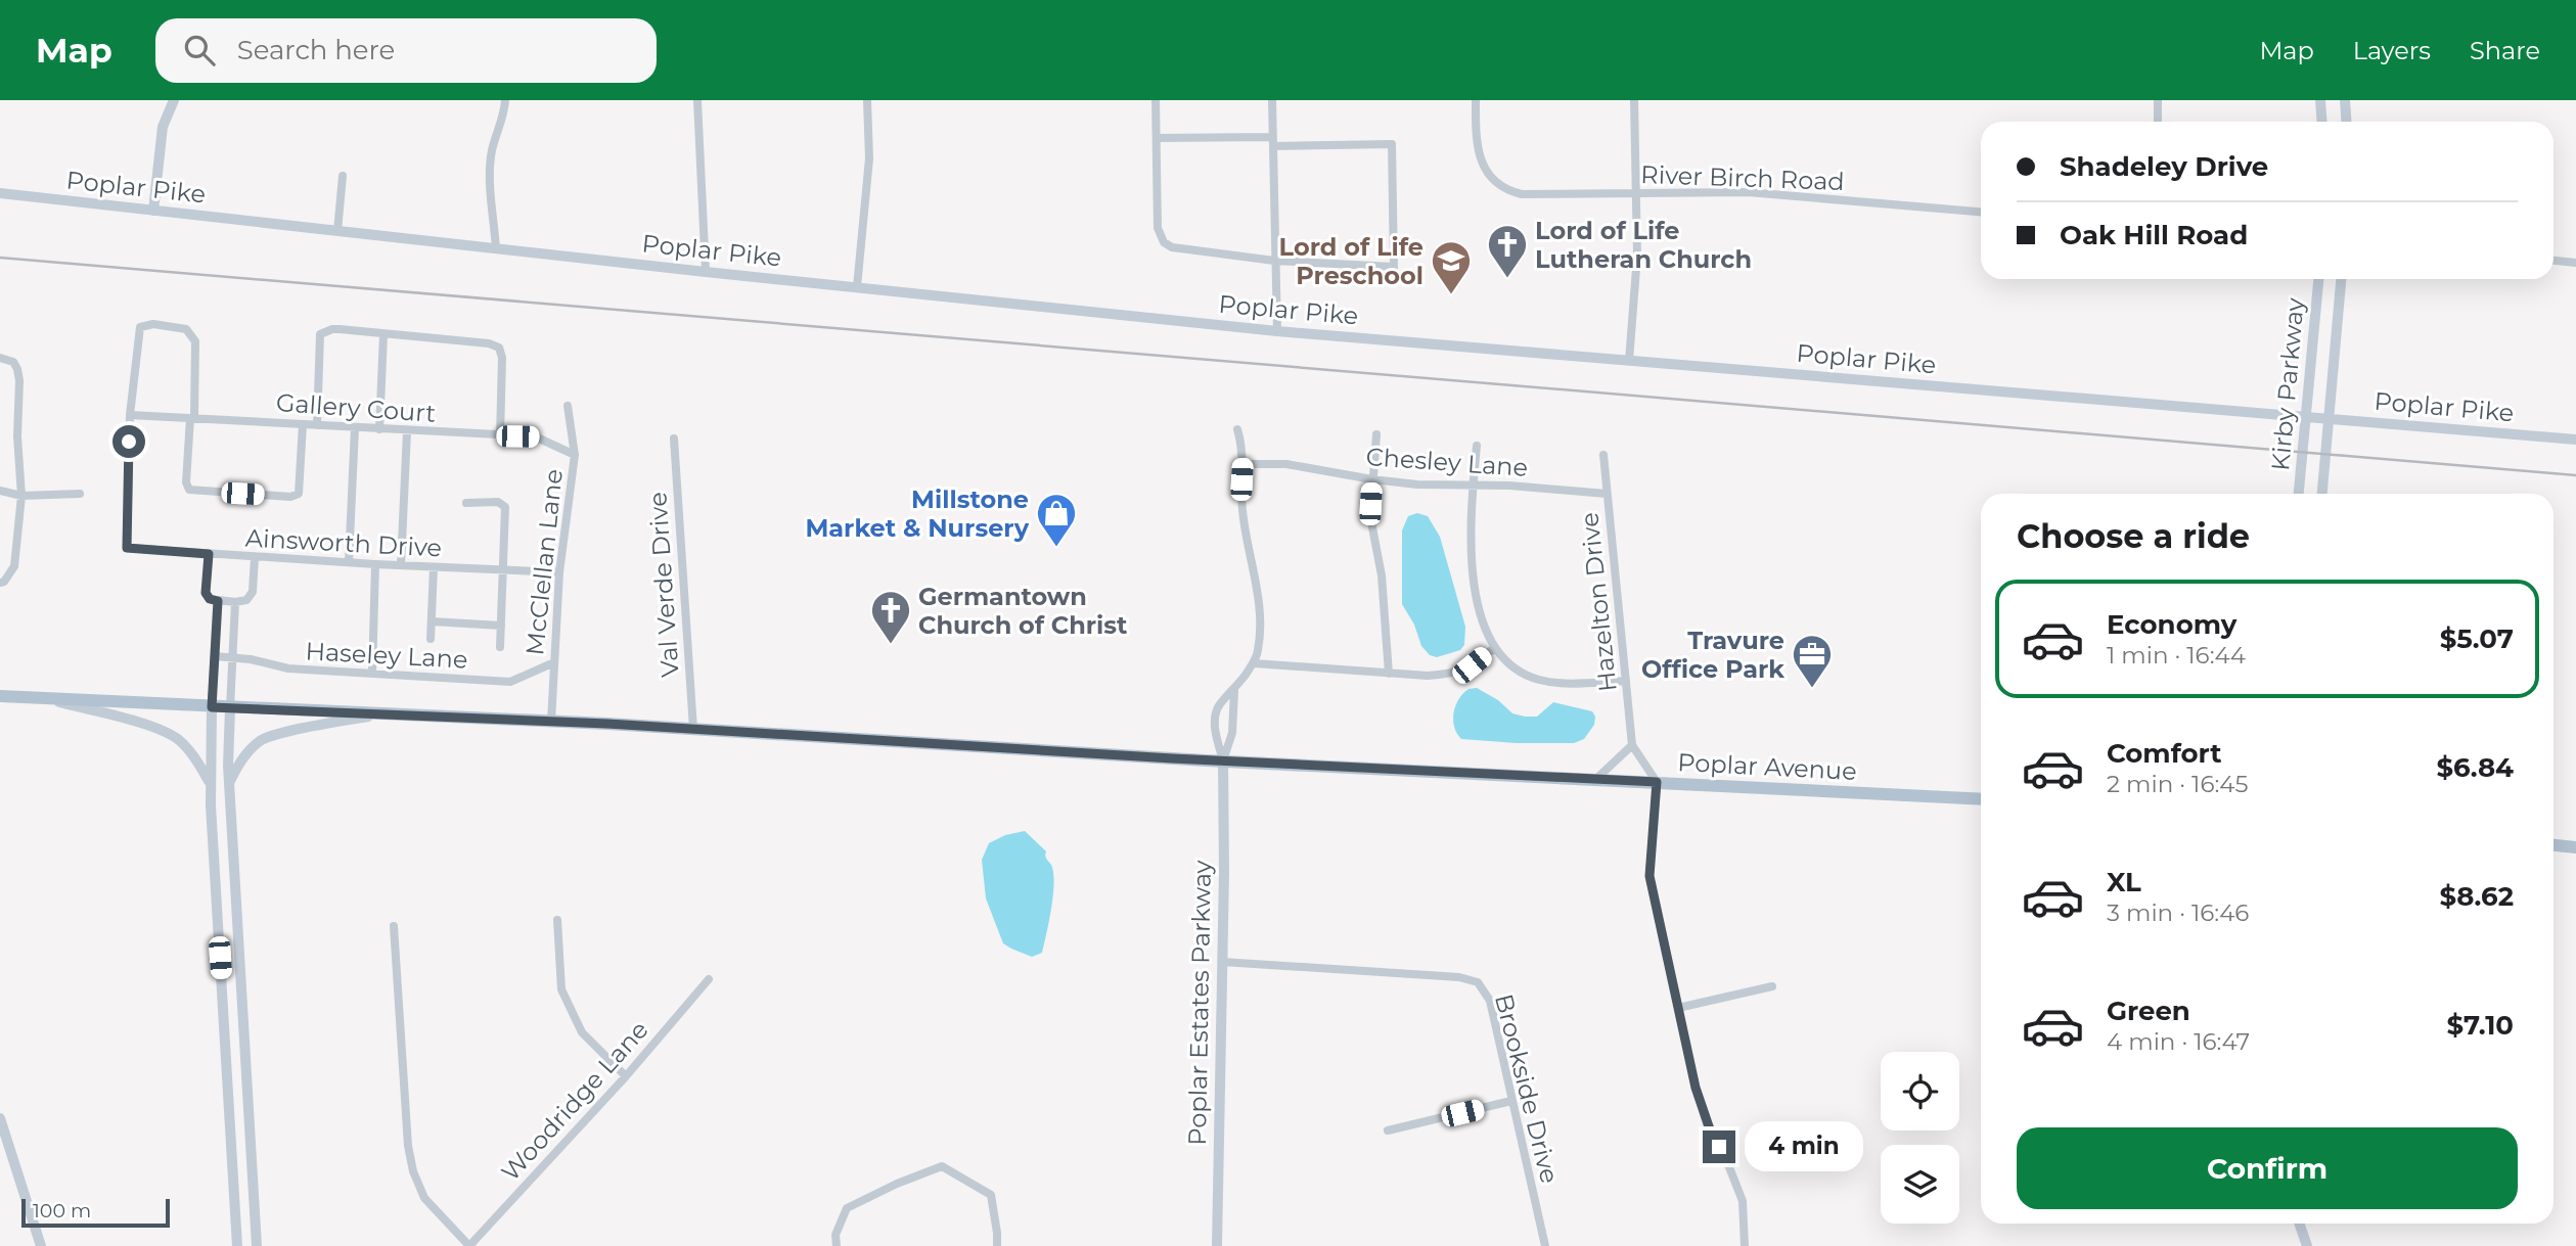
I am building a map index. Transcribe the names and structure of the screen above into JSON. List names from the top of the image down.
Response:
{
  "streets": {
    "main road": [
      "Poplar Pike",
      "Kirby Parkway",
      "Poplar Avenue",
      "Poplar Estates Parkway"
    ],
    "street": [
      "River Birch Road",
      "Gallery Court",
      "Chesley Lane",
      "Ainsworth Drive",
      "McClellan Lane",
      "Val Verde Drive",
      "Hazelton Drive",
      "Haseley Lane",
      "Brookside Drive",
      "Woodridge Lane"
    ]
  },
  "crossings": [
    ["Poplar Pike", "Kirby Parkway"],
    ["Gallery Court", "Ainsworth Drive"],
    ["Gallery Court", "McClellan Lane"],
    ["Chesley Lane", "Hazelton Drive"],
    ["Ainsworth Drive", "McClellan Lane"],
    ["McClellan Lane", "Haseley Lane"],
    ["McClellan Lane", "Poplar Avenue"],
    ["Val Verde Drive", "Poplar Avenue"],
    ["Hazelton Drive", "Poplar Avenue"],
    ["Poplar Avenue", "Poplar Estates Parkway"],
    ["Poplar Estates Parkway", "Brookside Drive"]
  ],
  "places": {
    "church": ["Lord of Life Lutheran Church", "Germantown Church of Christ"],
    "school or university": ["Lord of Life Preschool"],
    "shop": ["Millstone Market & Nursery"],
    "office": ["Travure Office Park"]
  },
  "scale_bar": "100 m",
  "page": {
    "header": "Map",
    "search": "Search here",
    "nav": ["Map", "Layers", "Share"],
    "banner": ["Shadeley Drive", "Oak Hill Road"],
    "heading": "Choose a ride",
    "list": [
      {
        "name": "Economy",
        "note": "1 min · 16:44",
        "value": "$5.07"
      },
      {
        "name": "Comfort",
        "note": "2 min · 16:45",
        "value": "$6.84"
      },
      {
        "name": "XL",
        "note": "3 min · 16:46",
        "value": "$8.62"
      },
      {
        "name": "Green",
        "note": "4 min · 16:47",
        "value": "$7.10"
      }
    ],
    "buttons": "Confirm",
    "bubble": "4 min",
    "scale": "100 m"
  }
}
